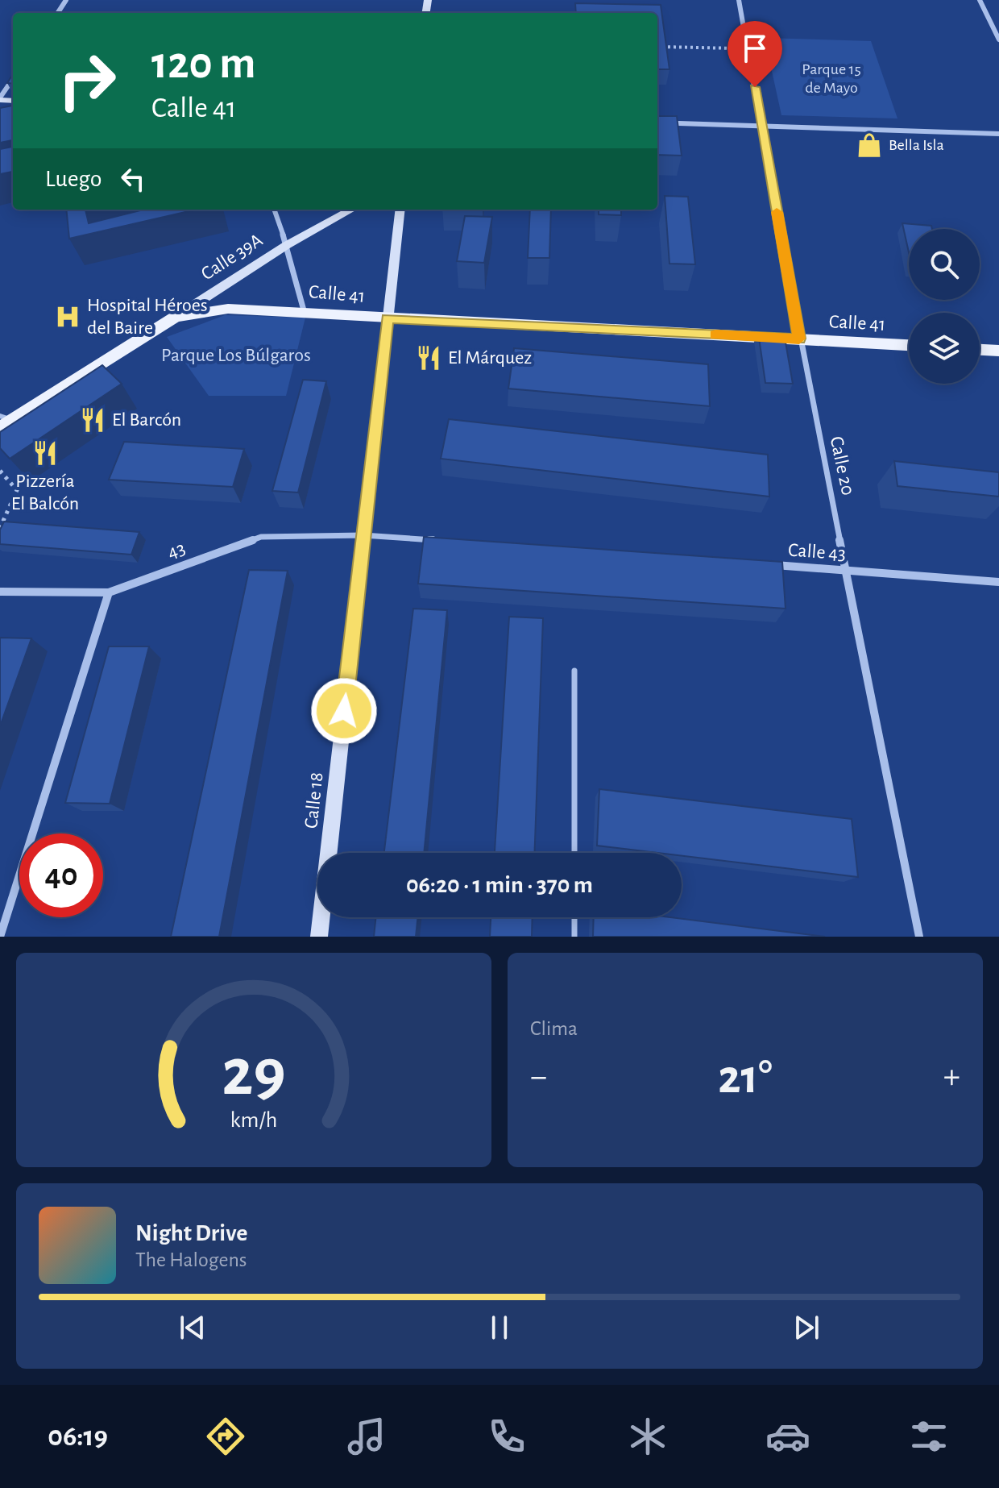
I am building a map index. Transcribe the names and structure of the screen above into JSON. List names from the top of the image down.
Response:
{
  "streets": {
    "main road": ["Calle 39A", "Calle 41"],
    "street": [
      "Calle 20",
      "43",
      "Calle 43",
      "Calle 18"
    ]
  },
  "crossings": [
    ["Calle 39A", "Calle 41"],
    ["Calle 41", "Calle 20"],
    ["Calle 41", "Calle 18"],
    ["Calle 20", "Calle 43"],
    ["43", "Calle 18"]
  ],
  "parks": ["Parque 15 de Mayo", "Parque Los Búlgaros"],
  "places": {
    "shop": ["Bella Isla"],
    "hospital": ["Hospital Héroes del Baire"],
    "restaurant": ["El Márquez", "El Barcón", "Pizzería El Balcón"]
  },
  "page": {
    "turn": ["120 m", "Calle 41"],
    "then": "Luego",
    "limit": "40",
    "trip": "06:20 · 1 min · 370 m",
    "tile": "Clima",
    "heat": ["−", "21°", "+"],
    "song": ["Night Drive", "The Halogens"],
    "tabs": "06:19",
    "gauge": ["29", "km/h"]
  }
}
